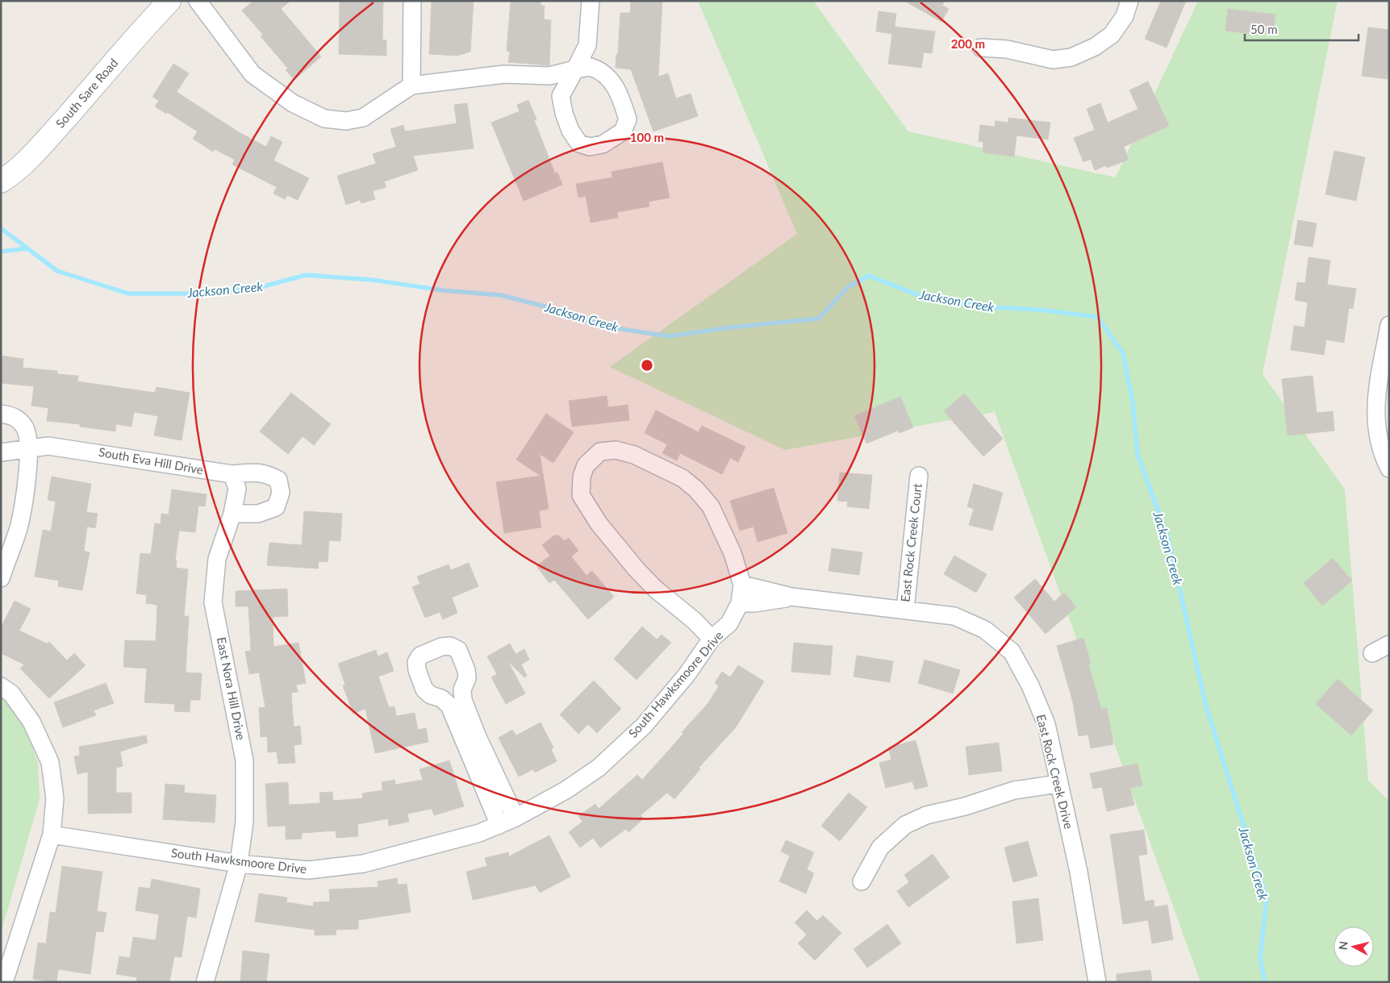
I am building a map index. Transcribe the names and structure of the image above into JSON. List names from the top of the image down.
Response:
{
  "streets": {
    "main road": ["South Sare Road"],
    "street": [
      "South Eva Hill Drive",
      "East Rock Creek Court",
      "South Hawksmoore Drive",
      "East Nora Hill Drive",
      "East Rock Creek Drive"
    ]
  },
  "crossings": [
    ["East Rock Creek Court", "East Rock Creek Drive"],
    ["South Hawksmoore Drive", "East Nora Hill Drive"],
    ["South Hawksmoore Drive", "East Rock Creek Drive"]
  ],
  "water": ["Jackson Creek"],
  "scale_bar": "50 m",
  "north": "left",
  "rings": ["200 m", "100 m"]
}
